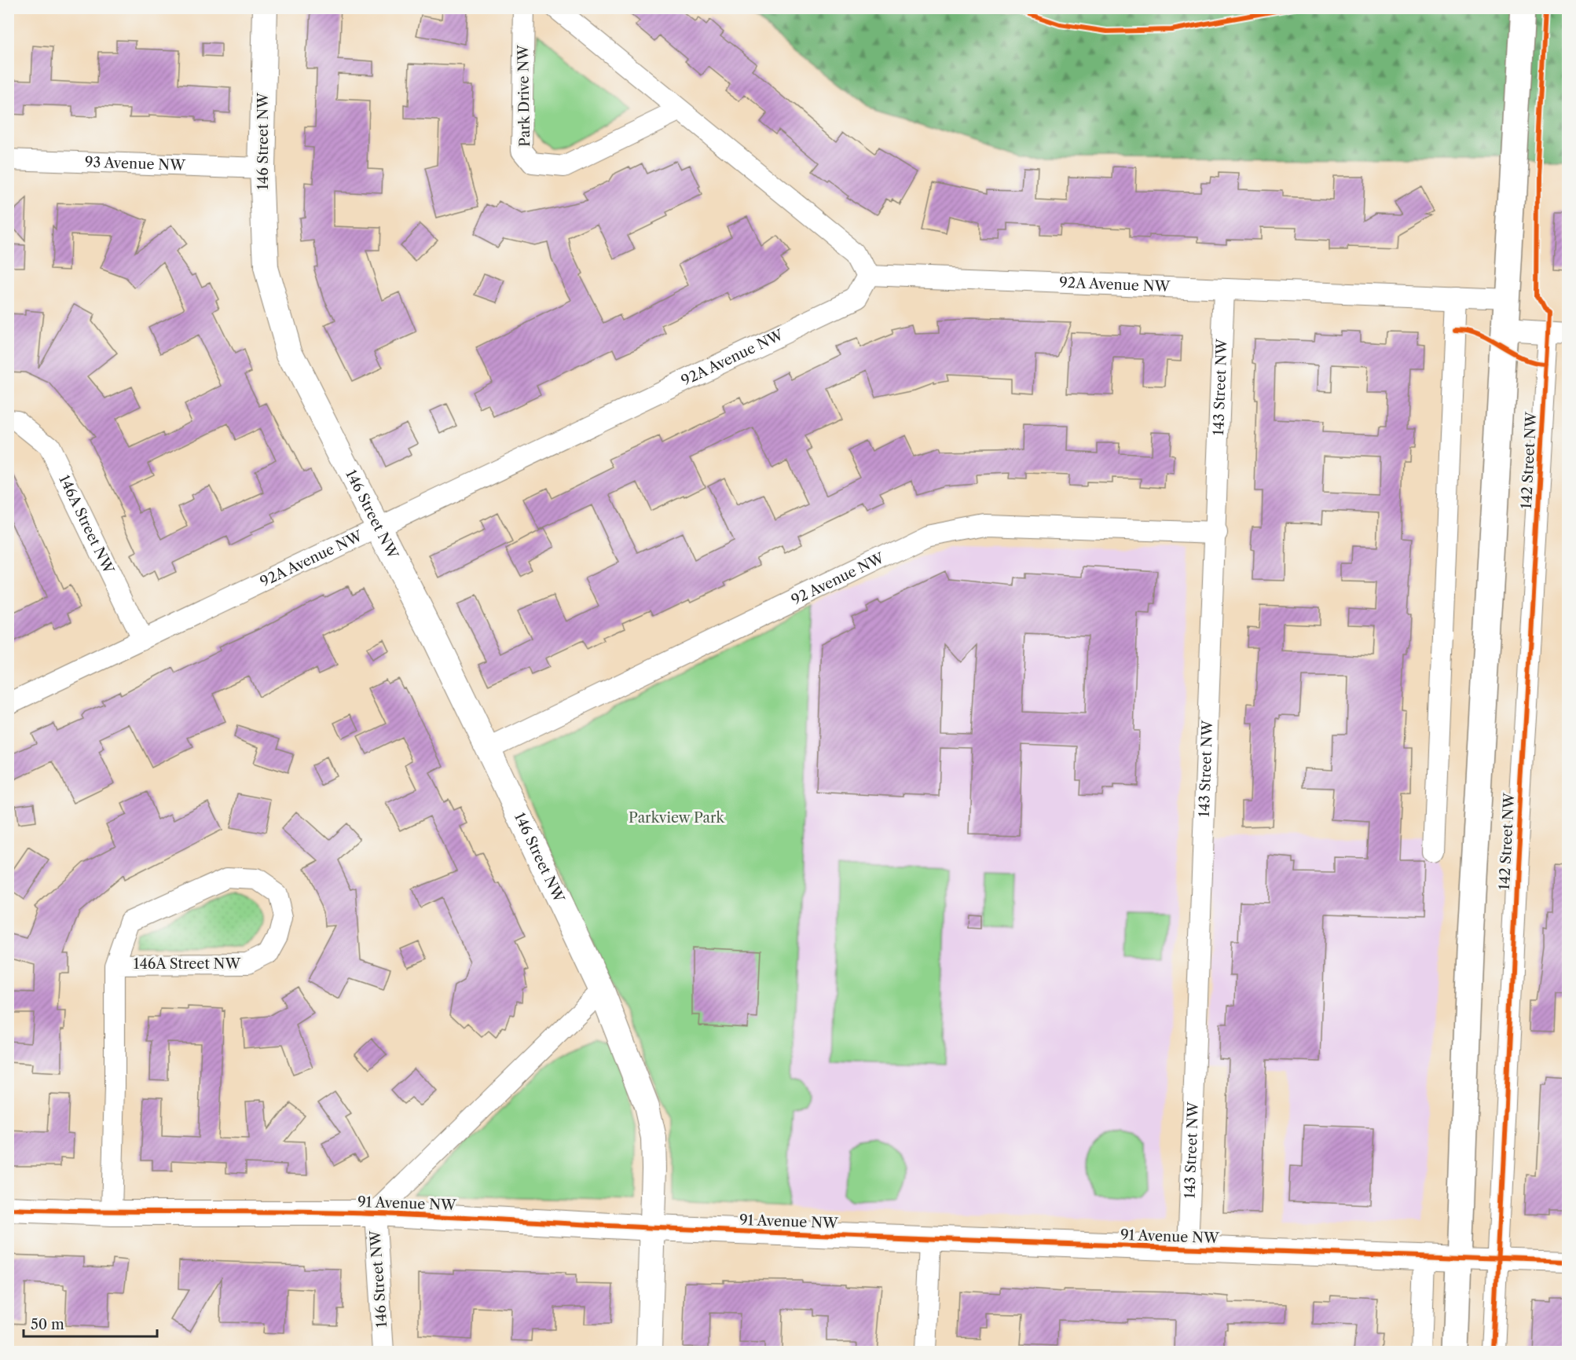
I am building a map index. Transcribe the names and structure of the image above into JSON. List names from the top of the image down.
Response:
{
  "streets": {
    "street": [
      "Park Drive NW",
      "146 Street NW",
      "93 Avenue NW",
      "92A Avenue NW",
      "143 Street NW",
      "142 Street NW",
      "146A Street NW",
      "92 Avenue NW",
      "91 Avenue NW"
    ]
  },
  "crossings": [
    ["146 Street NW", "93 Avenue NW"],
    ["146 Street NW", "92A Avenue NW"],
    ["146 Street NW", "92 Avenue NW"],
    ["146 Street NW", "91 Avenue NW"],
    ["92A Avenue NW", "143 Street NW"],
    ["92A Avenue NW", "146A Street NW"],
    ["143 Street NW", "92 Avenue NW"],
    ["143 Street NW", "91 Avenue NW"],
    ["142 Street NW", "91 Avenue NW"],
    ["146A Street NW", "91 Avenue NW"]
  ],
  "parks": ["Parkview Park"],
  "scale_bar": "50 m"
}
